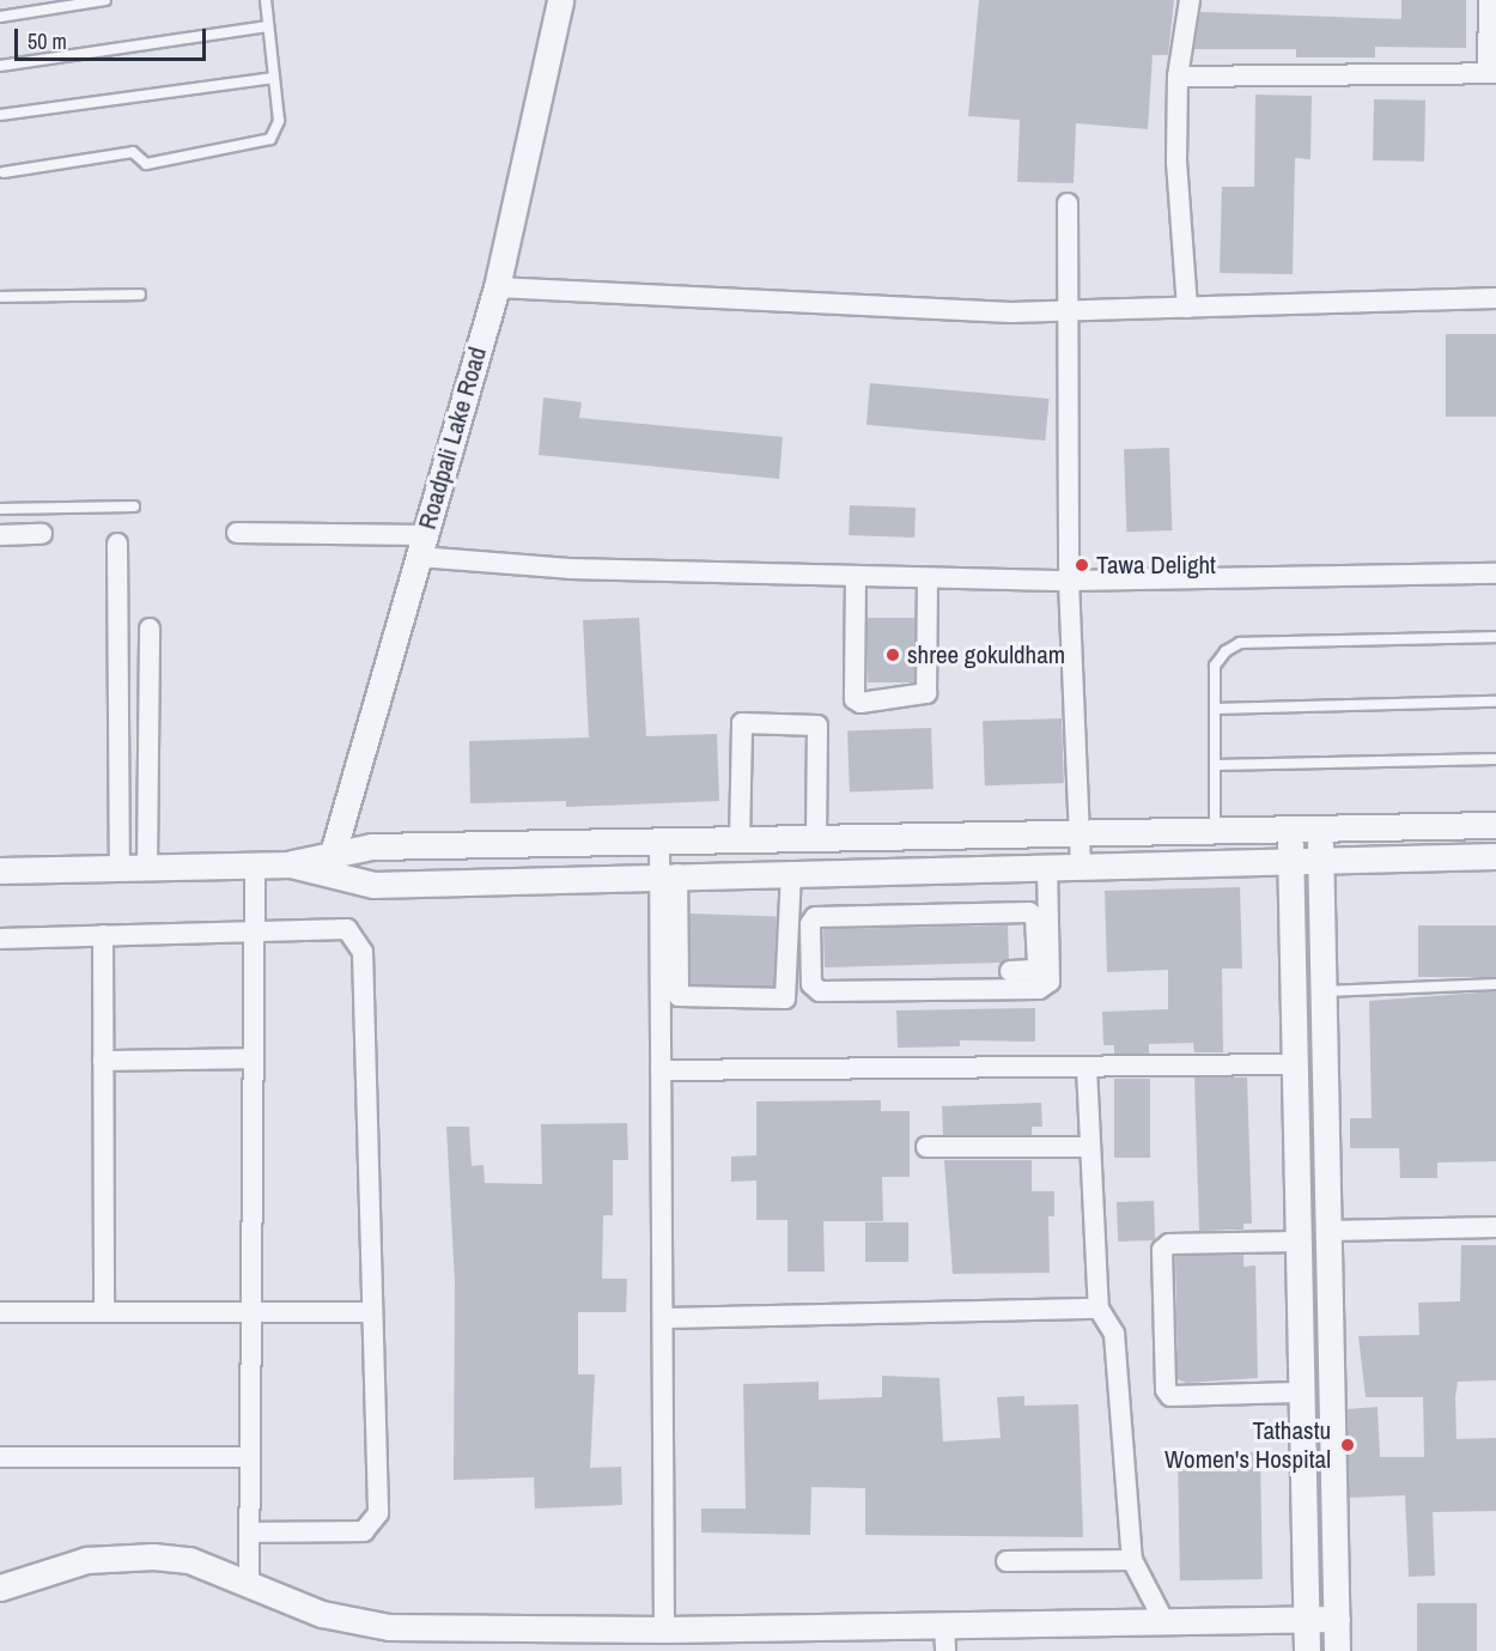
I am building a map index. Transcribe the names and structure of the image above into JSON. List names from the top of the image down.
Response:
{
  "streets": {
    "street": ["Roadpali Lake Road"]
  },
  "places": ["Tawa Delight", "shree gokuldham", "Tathastu Women's Hospital"],
  "scale_bar": "50 m"
}
